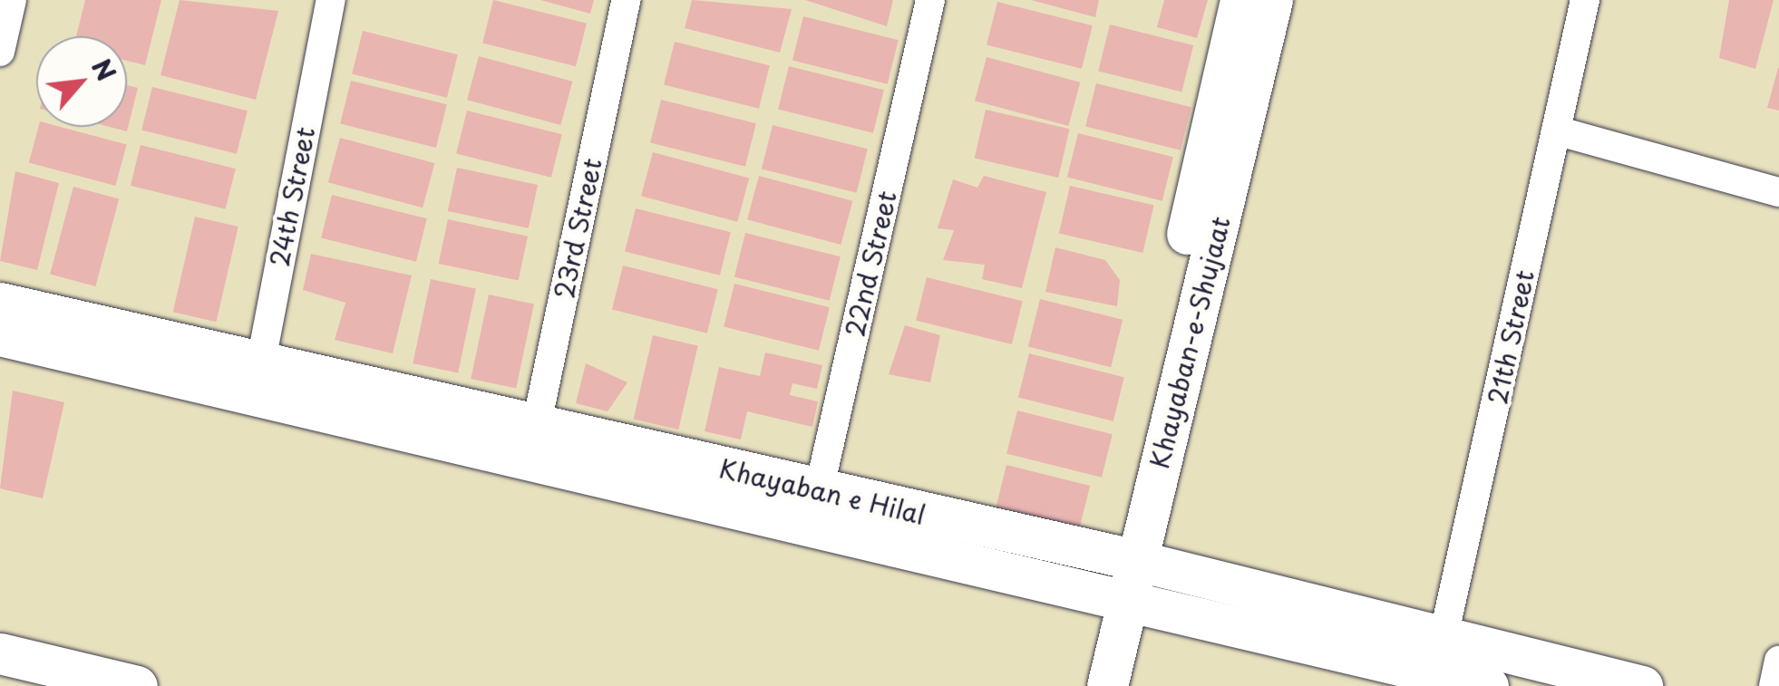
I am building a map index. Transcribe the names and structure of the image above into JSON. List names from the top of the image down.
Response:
{
  "streets": {
    "street": [
      "24th Street",
      "23rd Street",
      "22nd Street",
      "21th Street",
      "Khayaban-e-Shujaat",
      "Khayaban e Hilal"
    ]
  },
  "crossings": [
    ["24th Street", "Khayaban e Hilal"],
    ["23rd Street", "Khayaban e Hilal"],
    ["22nd Street", "Khayaban e Hilal"],
    ["21th Street", "Khayaban e Hilal"],
    ["Khayaban-e-Shujaat", "Khayaban e Hilal"]
  ],
  "north": "top right"
}
